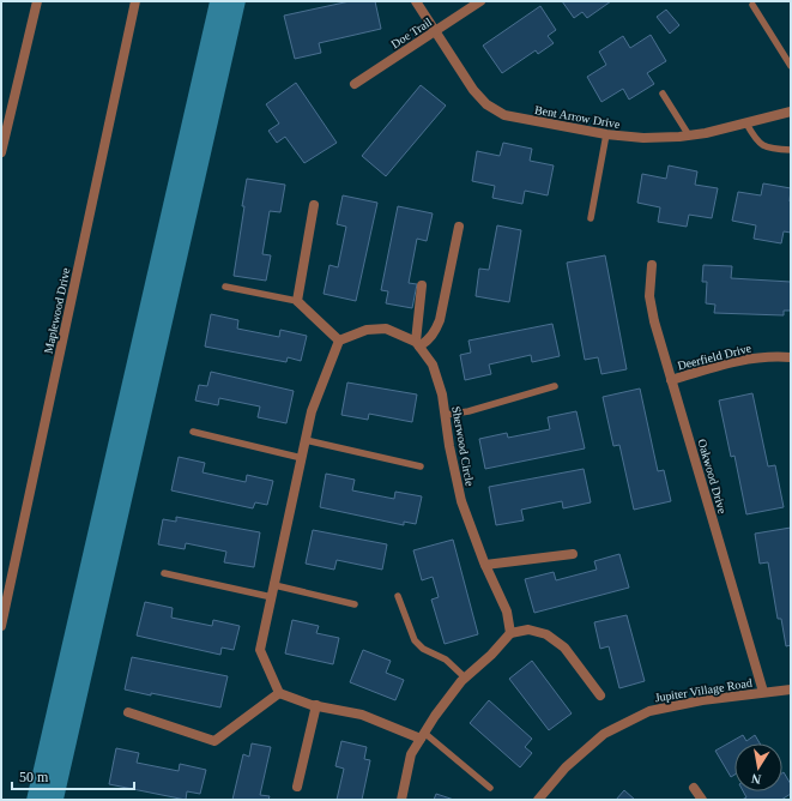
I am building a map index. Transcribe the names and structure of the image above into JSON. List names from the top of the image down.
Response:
{
  "streets": {
    "street": [
      "Doe Trail",
      "Bent Arrow Drive",
      "Maplewood Drive",
      "Deerfield Drive",
      "Sherwood Circle",
      "Oakwood Drive",
      "Jupiter Village Road"
    ]
  },
  "crossings": [
    ["Doe Trail", "Bent Arrow Drive"],
    ["Deerfield Drive", "Oakwood Drive"],
    ["Oakwood Drive", "Jupiter Village Road"]
  ],
  "scale_bar": "50 m",
  "north": "bottom"
}
